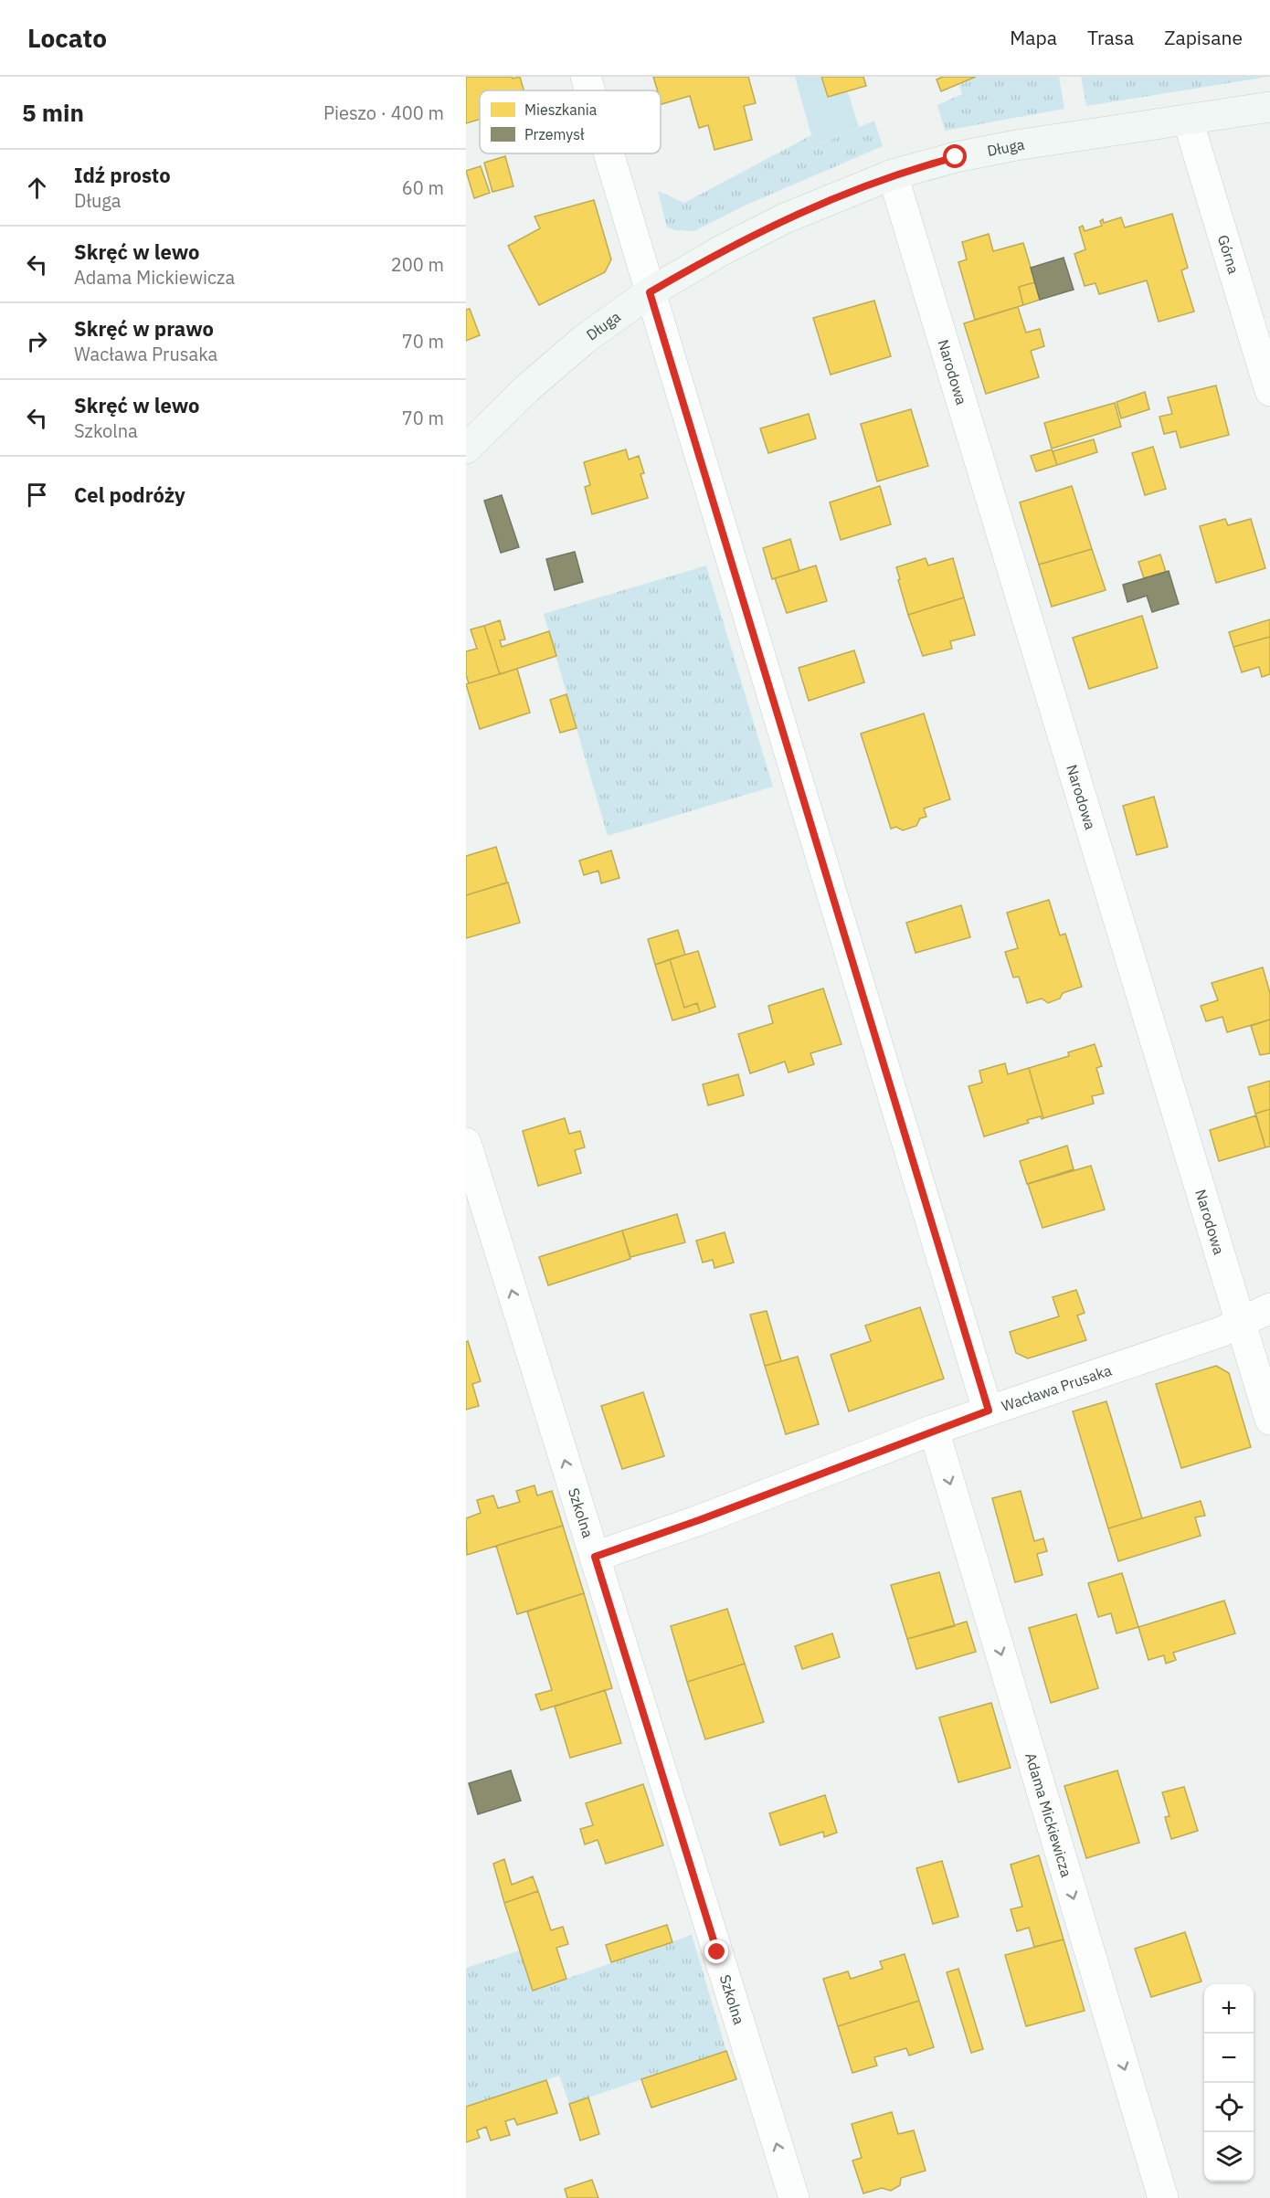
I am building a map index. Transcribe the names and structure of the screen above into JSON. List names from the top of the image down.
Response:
{
  "streets": {
    "street": [
      "Długa",
      "Górna",
      "Narodowa",
      "Wacława Prusaka",
      "Szkolna",
      "Adama Mickiewicza"
    ]
  },
  "crossings": [
    ["Długa", "Górna"],
    ["Długa", "Narodowa"],
    ["Narodowa", "Wacława Prusaka"],
    ["Wacława Prusaka", "Szkolna"],
    ["Wacława Prusaka", "Adama Mickiewicza"]
  ],
  "one_way": ["Szkolna", "Adama Mickiewicza"],
  "legend": ["Mieszkania", "Przemysł"],
  "page": {
    "header": "Locato",
    "nav": ["Mapa", "Trasa", "Zapisane"],
    "heading": ["5 min", "Pieszo · 400 m"],
    "list": [
      ["Idź prosto", "Długa", "60 m"],
      ["Skręć w lewo", "Adama Mickiewicza", "200 m"],
      ["Skręć w prawo", "Wacława Prusaka", "70 m"],
      ["Skręć w lewo", "Szkolna", "70 m"],
      "Cel podróży"
    ],
    "map_buttons": ["+", "−"]
  }
}
